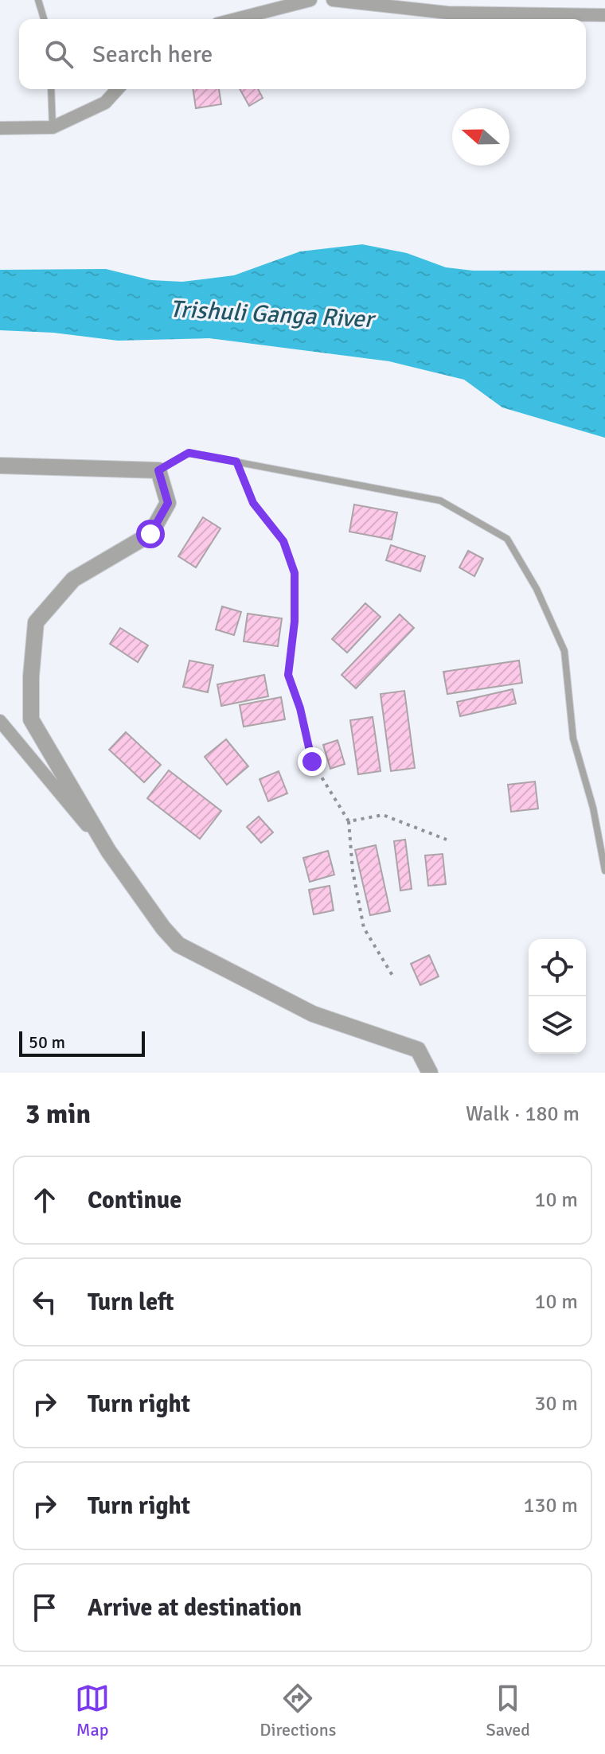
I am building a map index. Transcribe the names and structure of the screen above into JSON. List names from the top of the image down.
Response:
{
  "water": ["Trishuli Ganga River"],
  "scale_bar": "50 m",
  "north": "left",
  "page": {
    "search": "Search here",
    "scale": "50 m",
    "heading": ["3 min", "Walk · 180 m"],
    "list": [
      ["Continue", "10 m"],
      ["Turn left", "10 m"],
      ["Turn right", "30 m"],
      ["Turn right", "130 m"],
      "Arrive at destination"
    ],
    "nav": ["Map", "Directions", "Saved"]
  }
}
